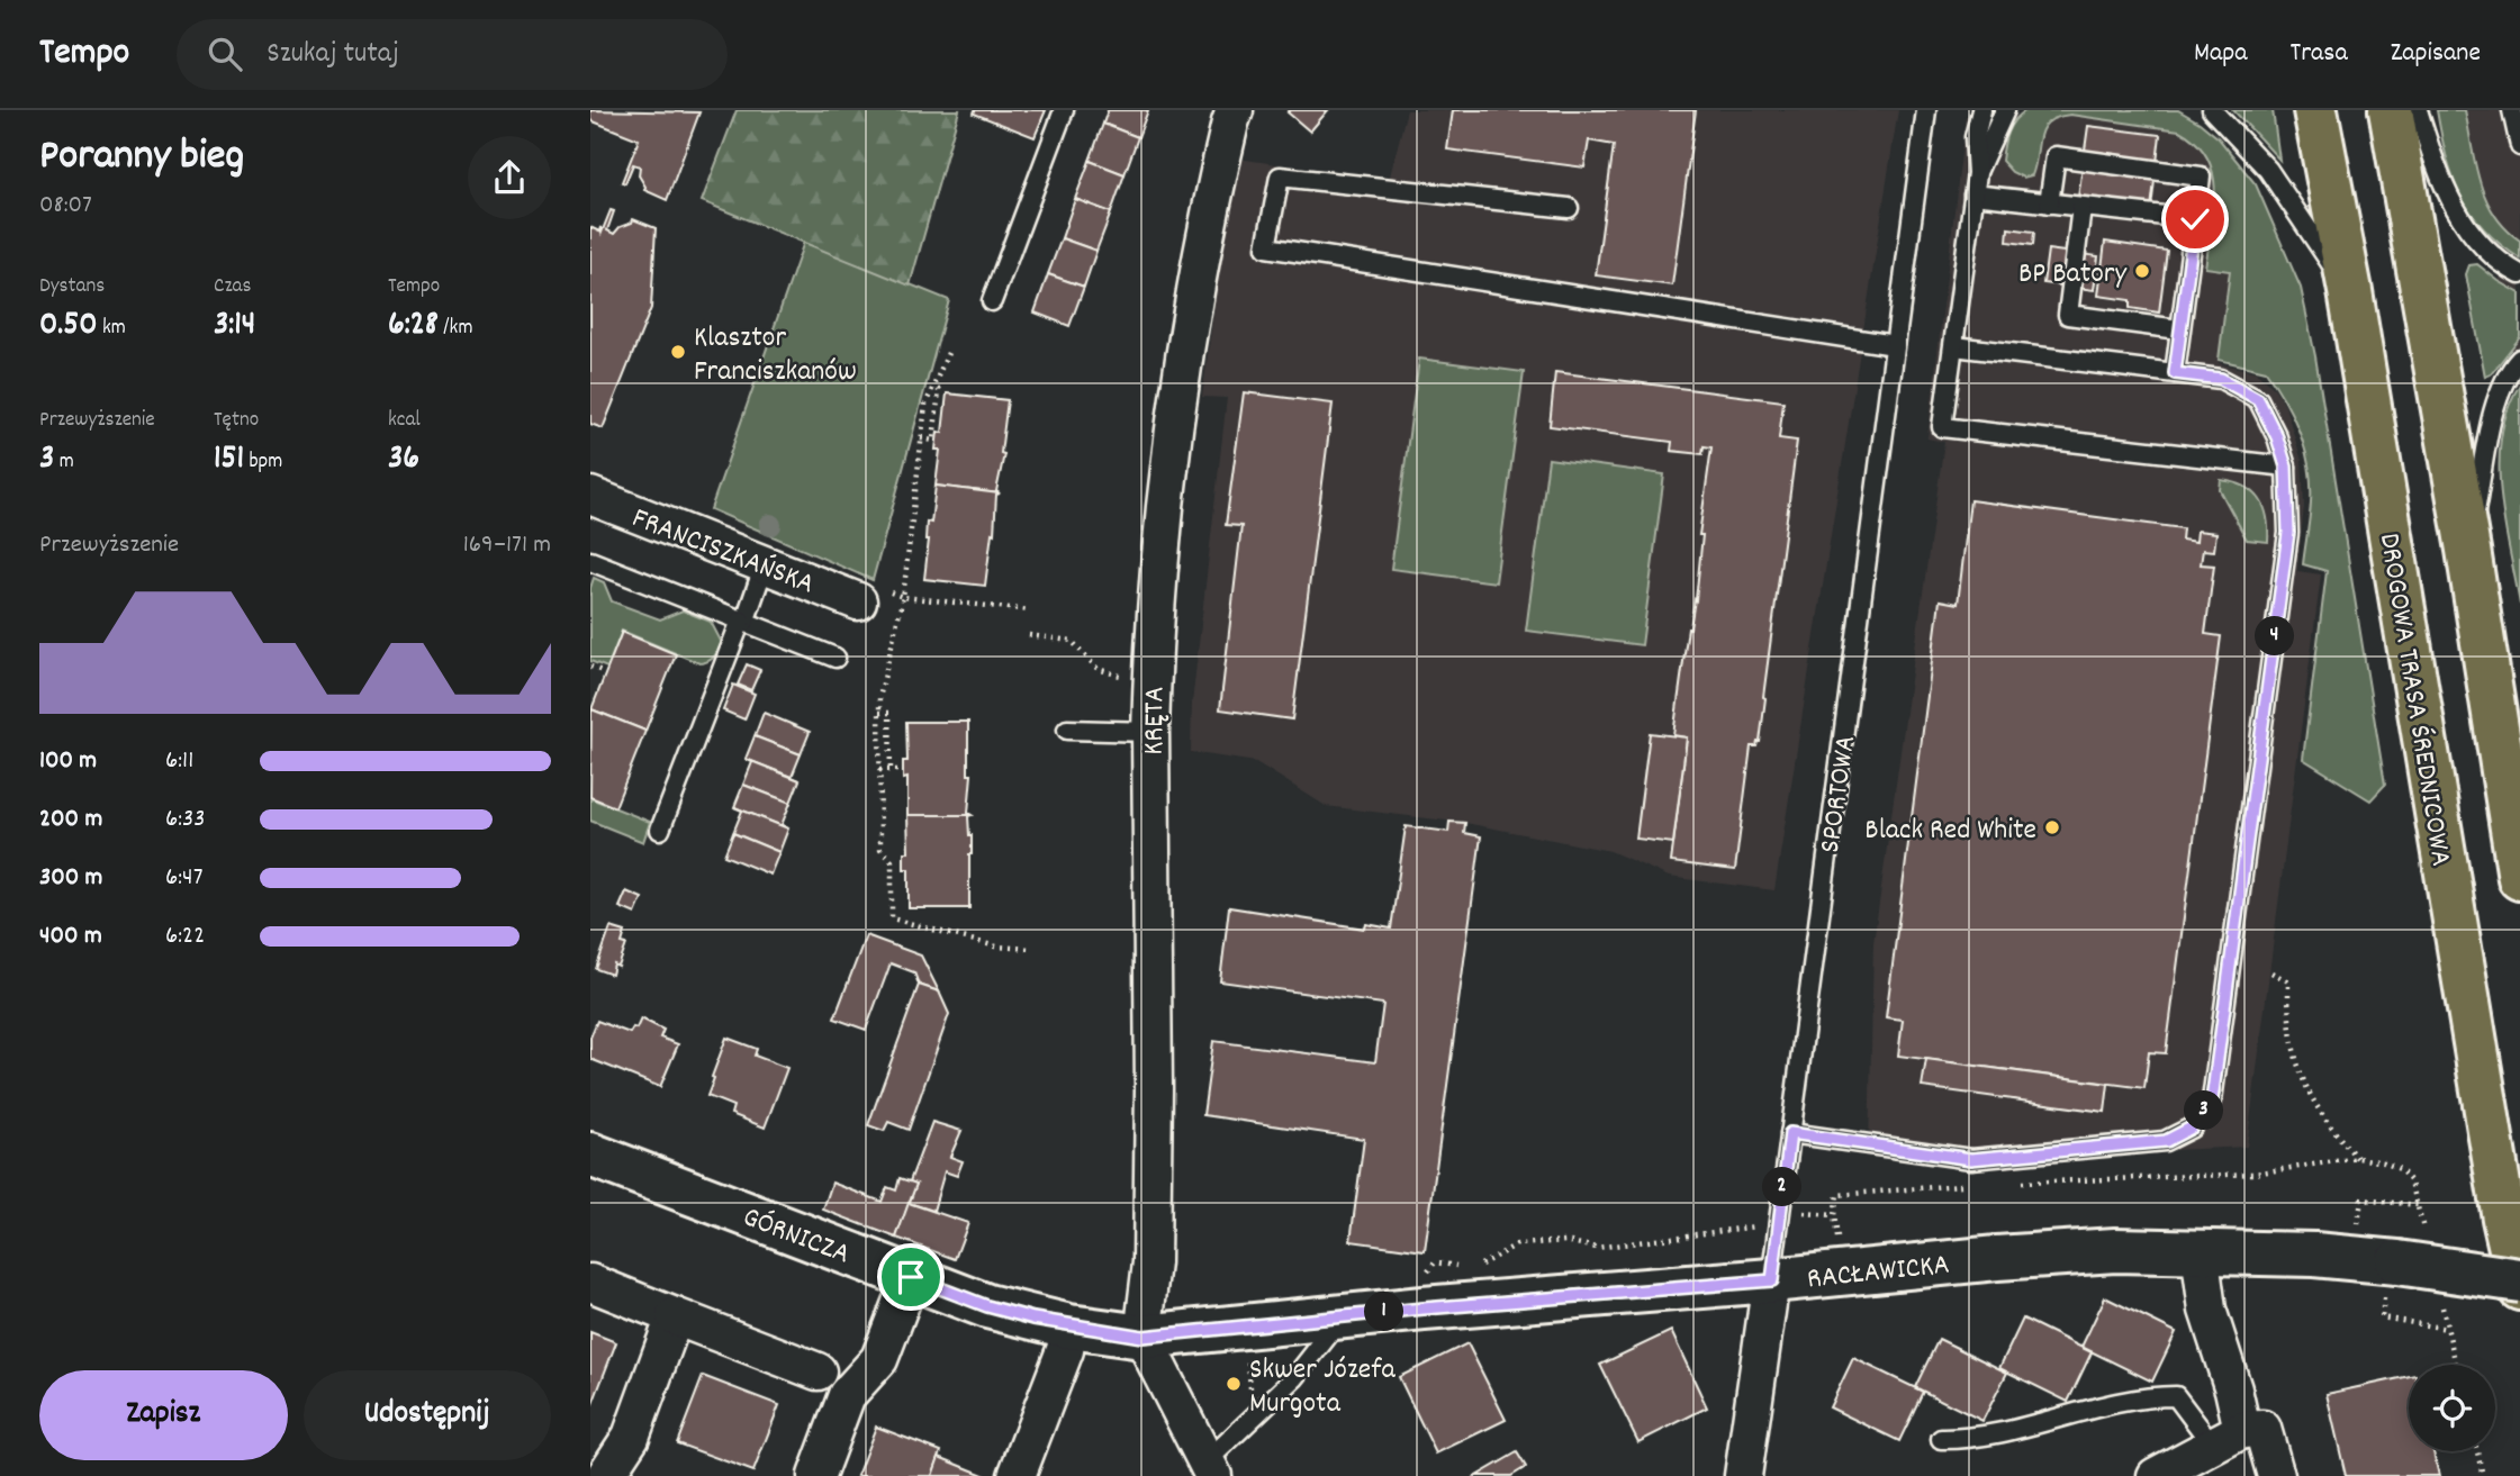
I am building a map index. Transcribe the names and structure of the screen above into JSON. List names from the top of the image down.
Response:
{
  "streets": {
    "main road": ["DROGOWA TRASA ŚREDNICOWA"],
    "street": [
      "FRANCISZKAŃSKA",
      "KRĘTA",
      "SPORTOWA",
      "GÓRNICZA",
      "RACŁAWICKA"
    ]
  },
  "crossings": [
    ["KRĘTA", "GÓRNICZA"],
    ["KRĘTA", "RACŁAWICKA"],
    ["SPORTOWA", "RACŁAWICKA"],
    ["GÓRNICZA", "RACŁAWICKA"]
  ],
  "places": [
    "BP Batory",
    "Klasztor Franciszkanów",
    "Black Red White",
    "Skwer Józefa Murgota"
  ],
  "page": {
    "header": "Tempo",
    "search": "Szukaj tutaj",
    "nav": ["Mapa", "Trasa", "Zapisane"],
    "heading": ["Poranny bieg", "08:07"],
    "stats": [
      ["Dystans", "0.50 km"],
      ["Czas", "3:14"],
      ["Tempo", "6:28 /km"],
      ["Przewyższenie", "3 m"],
      ["Tętno", "151 bpm"],
      ["kcal", "36"]
    ],
    "chart": ["Przewyższenie", "169–171 m"],
    "pins": [
      "4",
      "3",
      "2",
      "1"
    ],
    "list": [
      {
        "name": "100 m",
        "note": "6:11"
      },
      {
        "name": "200 m",
        "note": "6:33"
      },
      {
        "name": "300 m",
        "note": "6:47"
      },
      {
        "name": "400 m",
        "note": "6:22"
      }
    ],
    "buttons": ["Zapisz", "Udostępnij"]
  }
}
